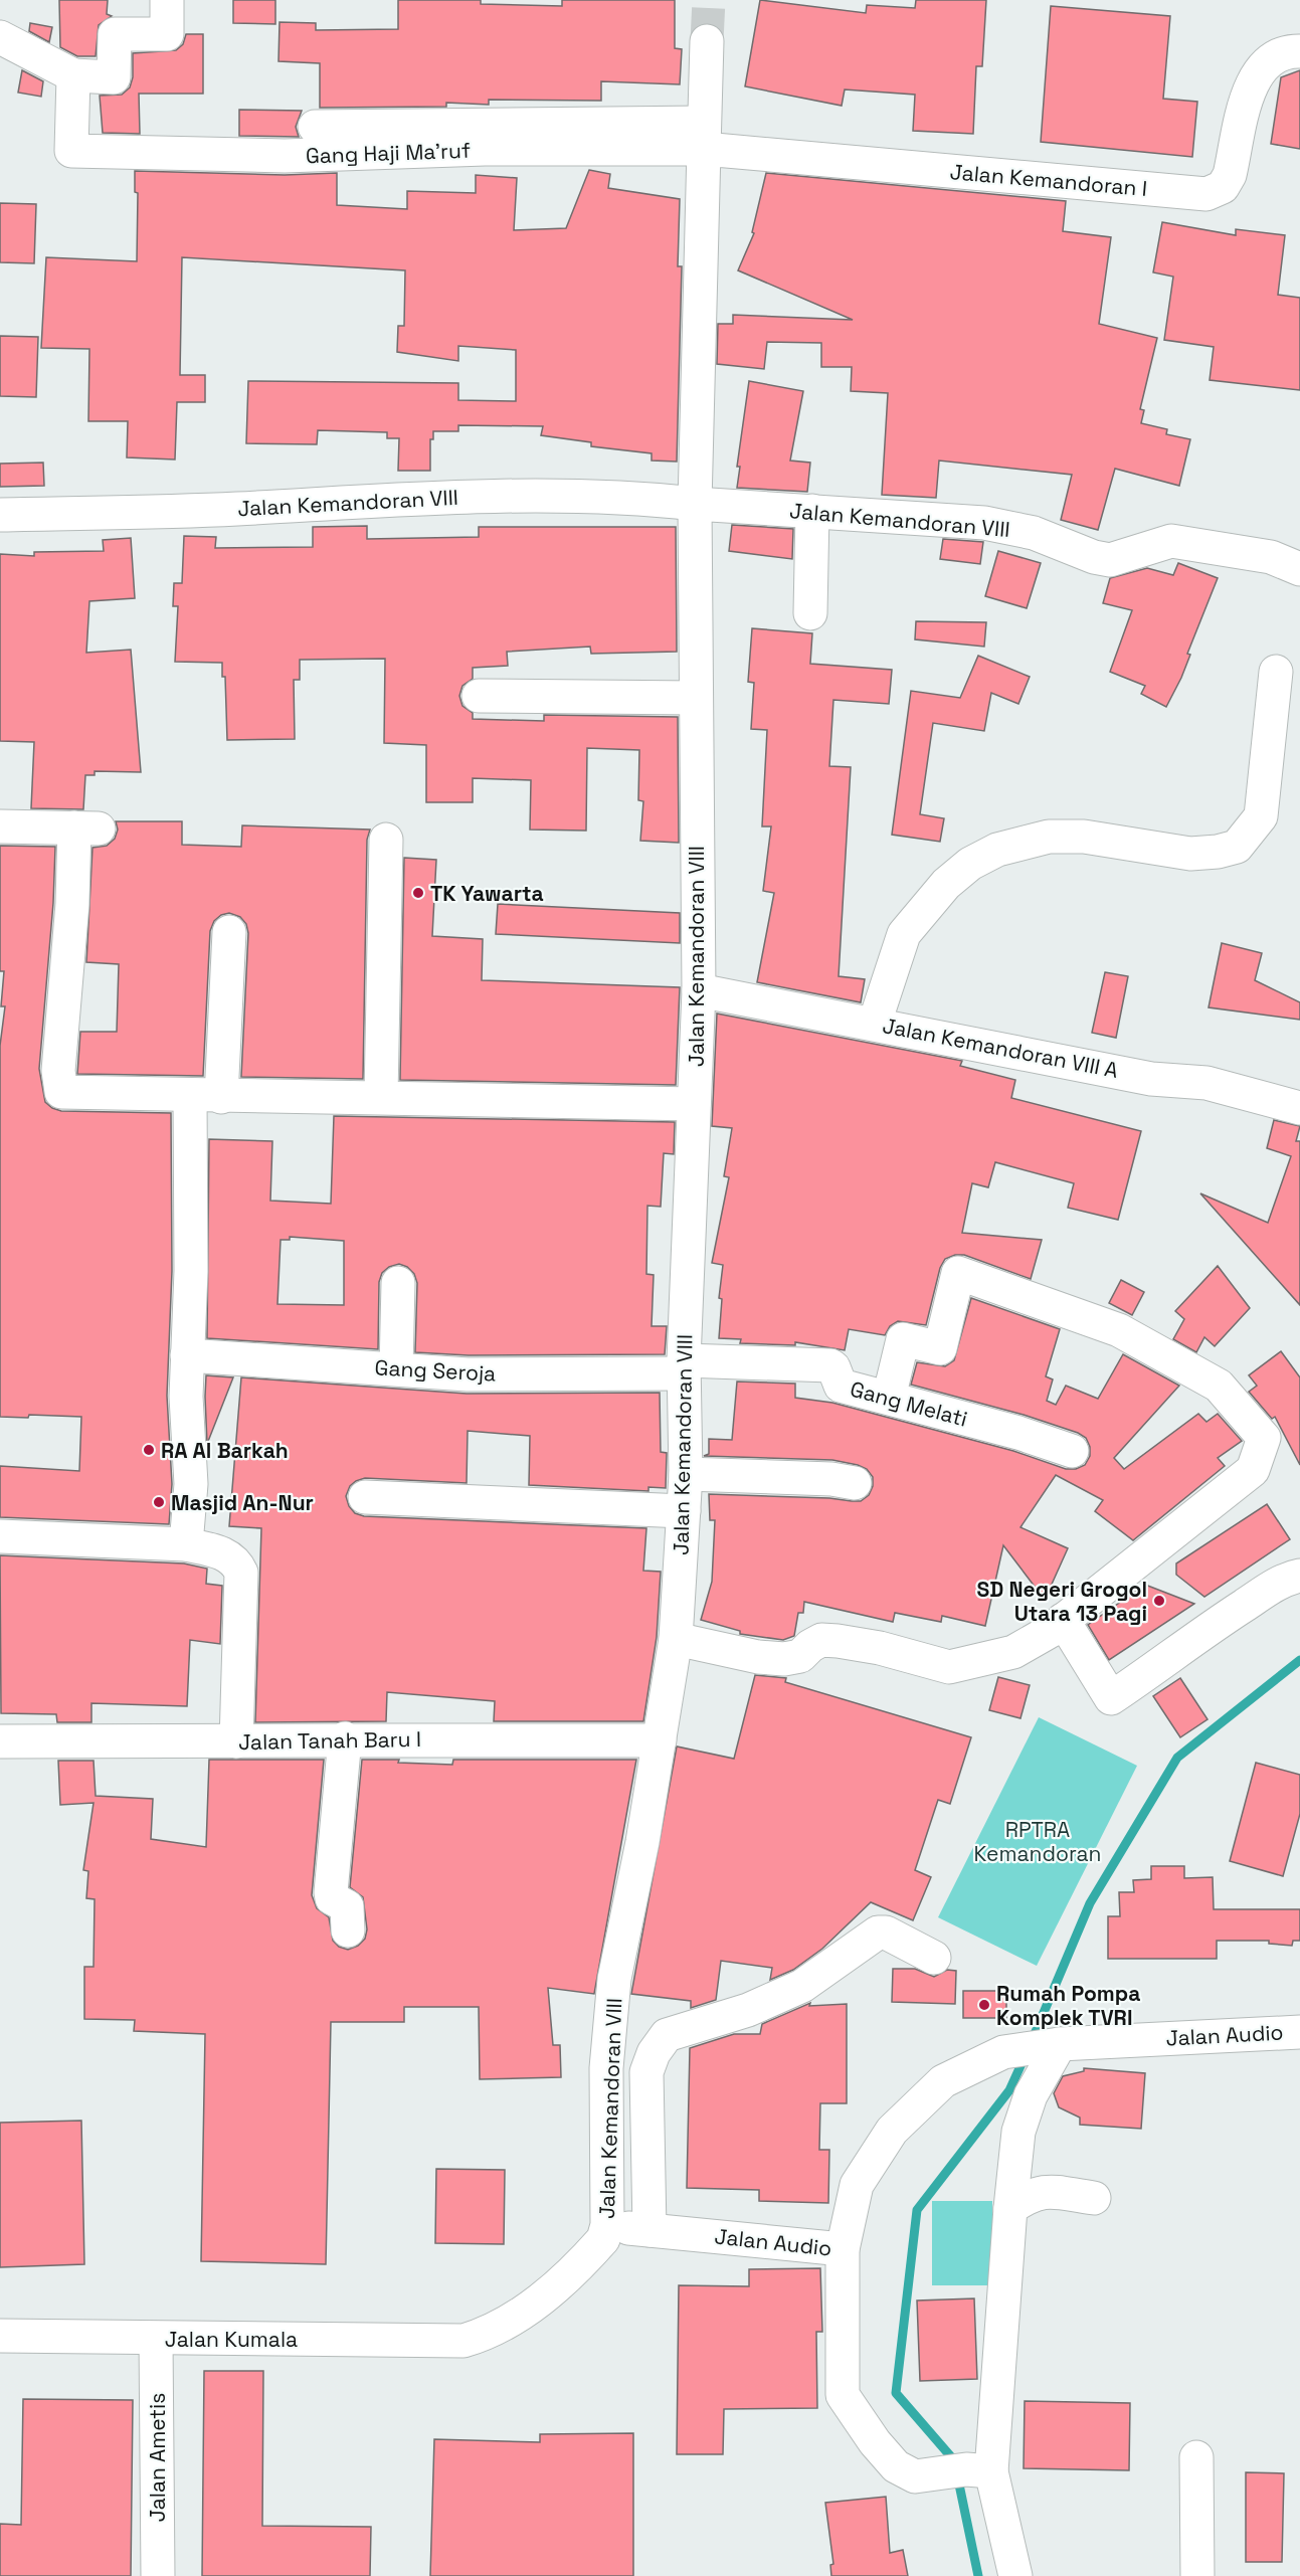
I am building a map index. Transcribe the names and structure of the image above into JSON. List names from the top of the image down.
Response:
{
  "streets": {
    "street": [
      "Gang Haji Ma'ruf",
      "Jalan Kemandoran I",
      "Jalan Kemandoran VIII",
      "Jalan Kemandoran VIII A",
      "Gang Seroja",
      "Gang Melati",
      "Jalan Tanah Baru I",
      "Jalan Audio",
      "Jalan Kumala",
      "Jalan Ametis"
    ]
  },
  "crossings": [
    ["Gang Haji Ma'ruf", "Jalan Kemandoran I"],
    ["Gang Haji Ma'ruf", "Jalan Kemandoran VIII"],
    ["Jalan Kemandoran I", "Jalan Kemandoran VIII"],
    ["Jalan Kemandoran VIII", "Jalan Kemandoran VIII A"],
    ["Jalan Kemandoran VIII", "Gang Seroja"],
    ["Jalan Kemandoran VIII", "Gang Melati"],
    ["Jalan Kemandoran VIII", "Jalan Tanah Baru I"],
    ["Jalan Kemandoran VIII", "Jalan Audio"],
    ["Jalan Kemandoran VIII", "Jalan Kumala"],
    ["Gang Seroja", "Gang Melati"],
    ["Jalan Kumala", "Jalan Ametis"]
  ],
  "parks": ["RPTRA Kemandoran"],
  "places": [
    "TK Yawarta",
    "RA Al Barkah",
    "Masjid An-Nur",
    "SD Negeri Grogol Utara 13 Pagi",
    "Rumah Pompa Komplek TVRI"
  ]
}
